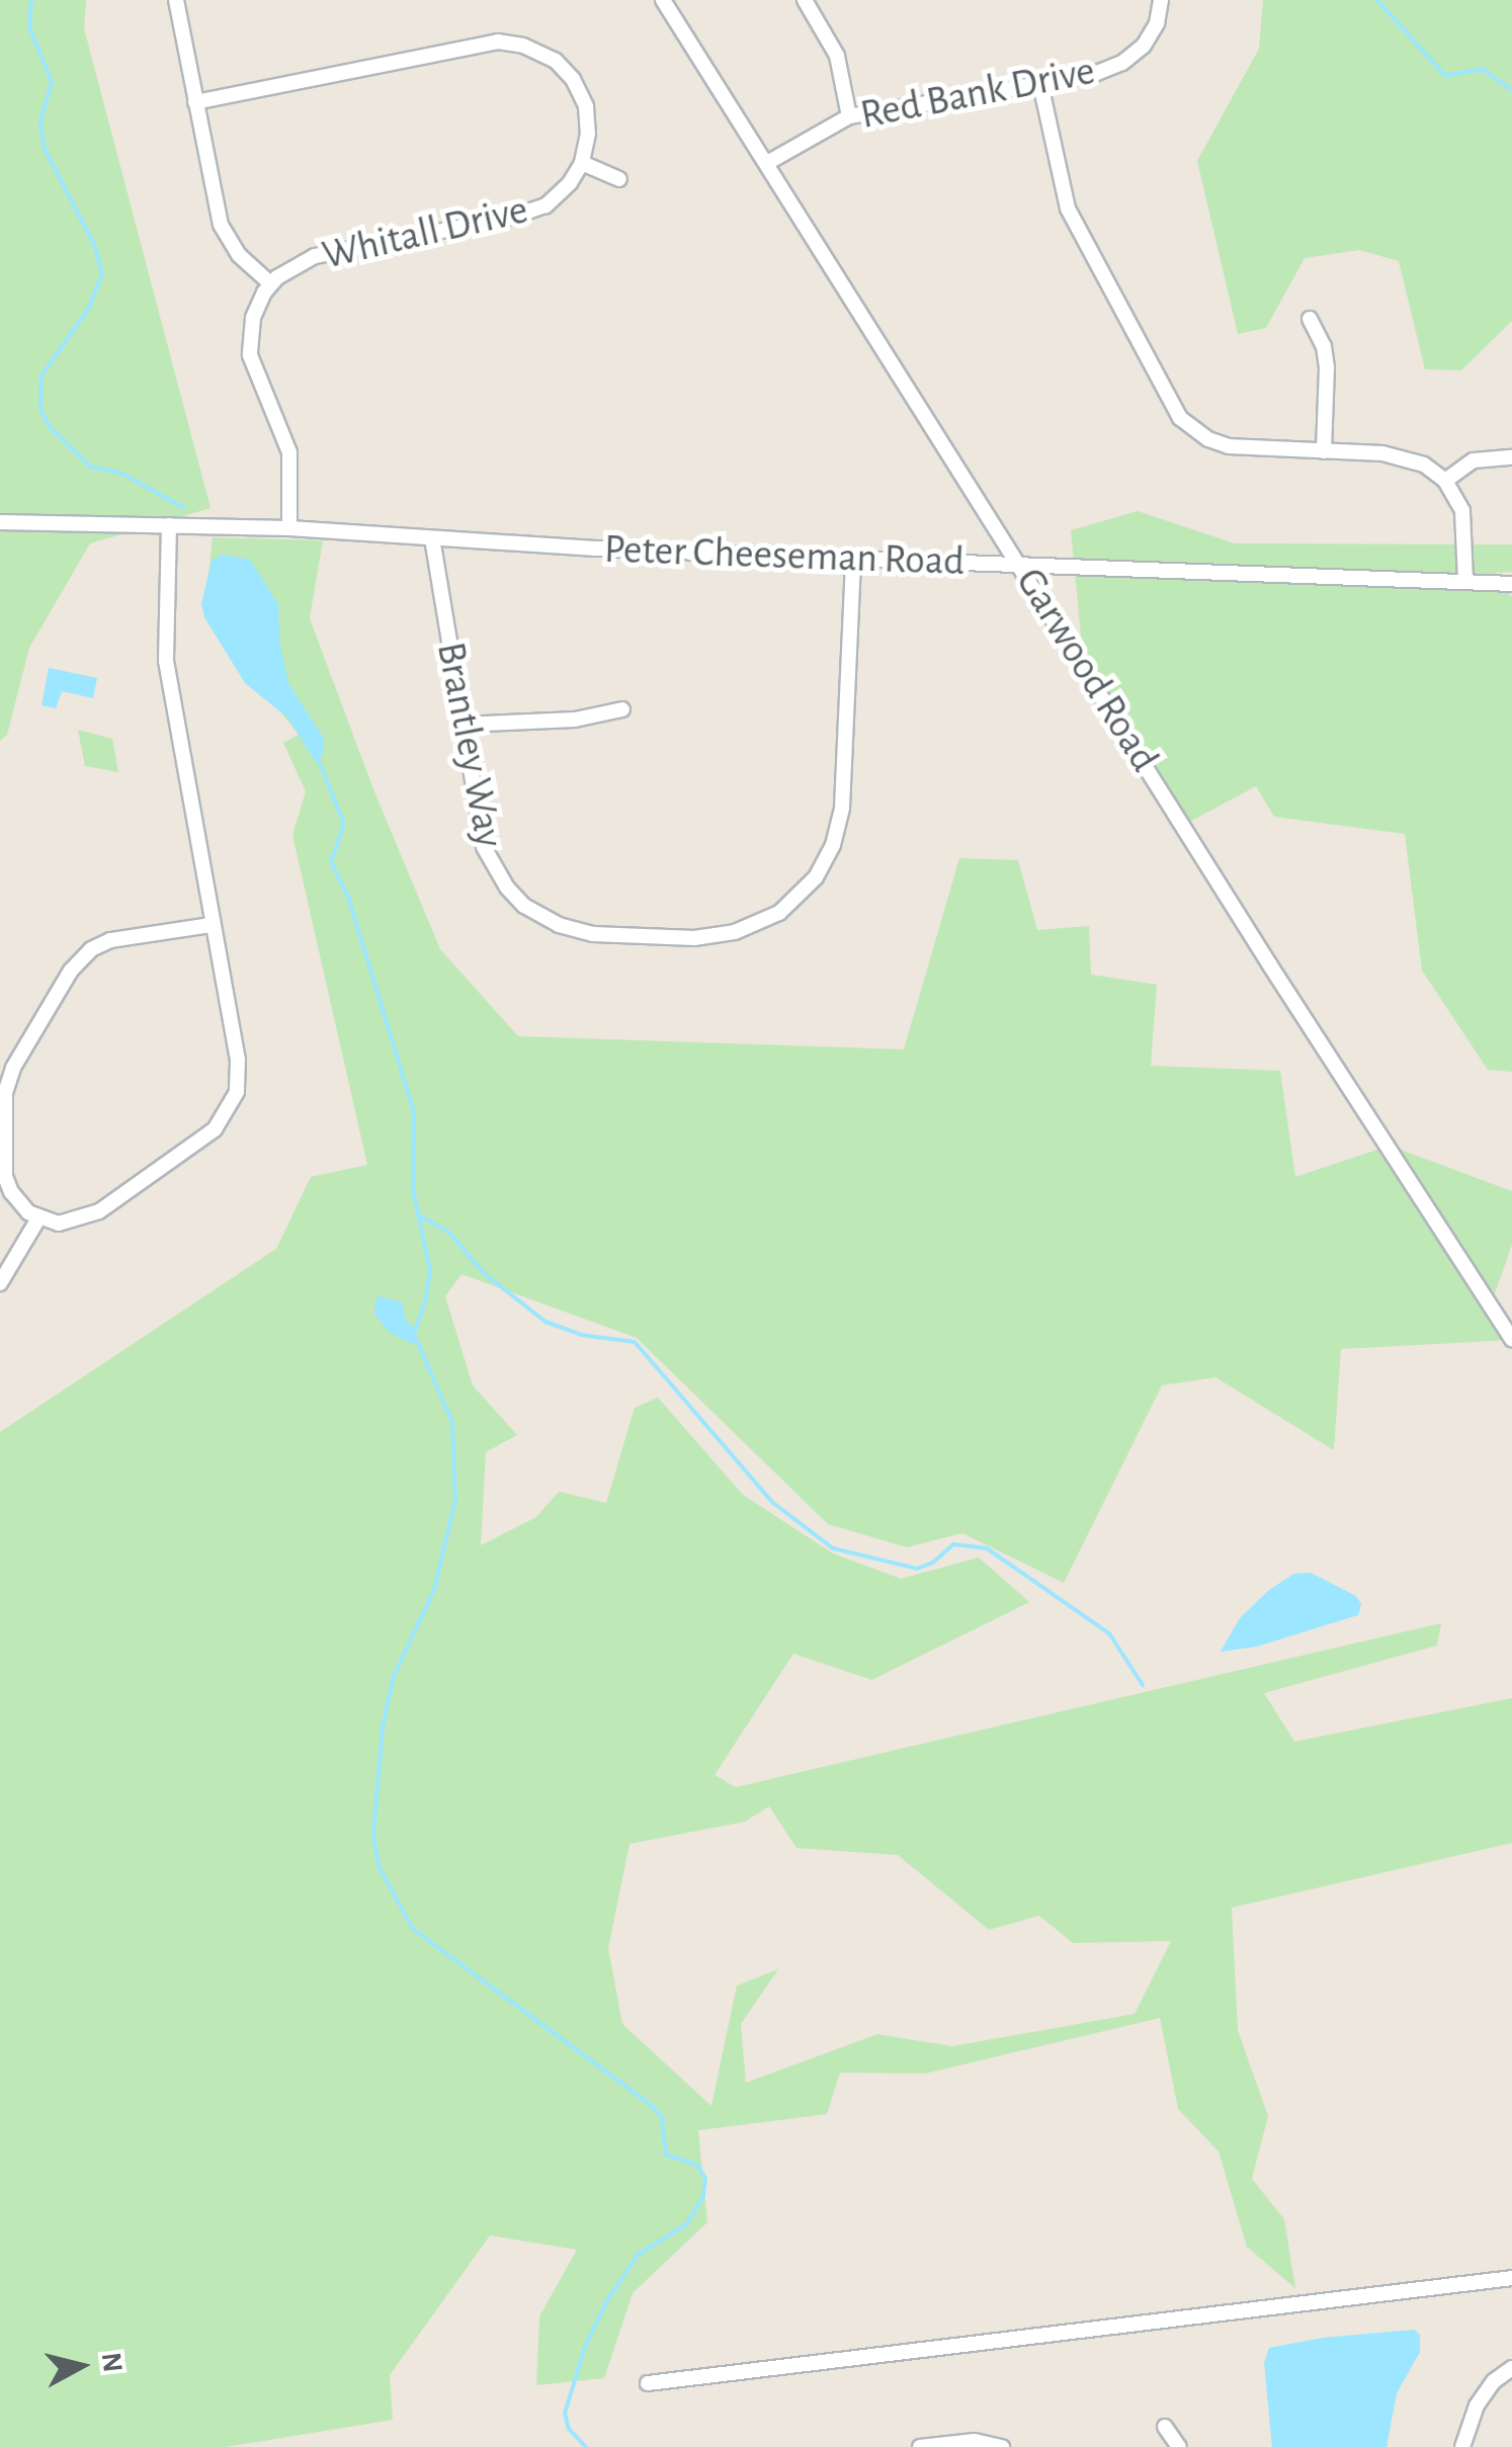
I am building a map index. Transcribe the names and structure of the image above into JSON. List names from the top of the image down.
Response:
{
  "streets": {
    "street": [
      "Red Bank Drive",
      "Whitall Drive",
      "Peter Cheeseman Road",
      "Garwood Road",
      "Brantley Way"
    ]
  },
  "crossings": [
    ["Red Bank Drive", "Garwood Road"],
    ["Whitall Drive", "Peter Cheeseman Road"],
    ["Peter Cheeseman Road", "Garwood Road"],
    ["Peter Cheeseman Road", "Brantley Way"]
  ],
  "north": "right"
}
